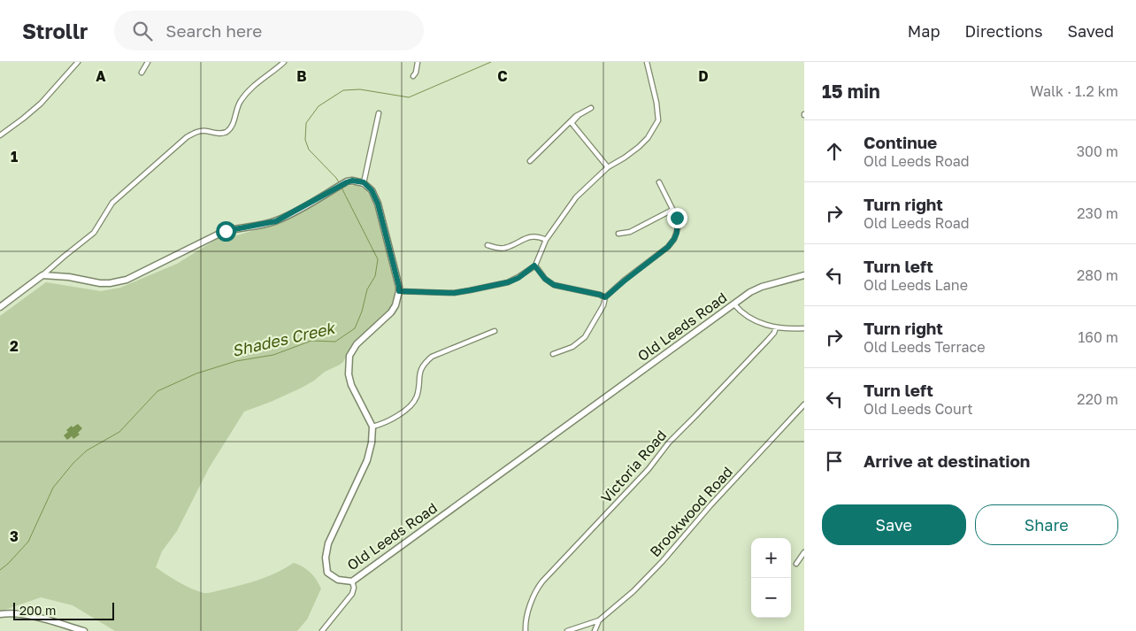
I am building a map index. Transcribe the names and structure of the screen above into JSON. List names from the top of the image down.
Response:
{
  "streets": {
    "main road": ["Old Leeds Road"],
    "street": ["Victoria Road", "Brookwood Road"]
  },
  "water": ["Shades Creek"],
  "scale_bar": "200 m",
  "page": {
    "header": "Strollr",
    "search": "Search here",
    "nav": ["Map", "Directions", "Saved"],
    "heading": ["15 min", "Walk · 1.2 km"],
    "list": [
      ["Continue", "Old Leeds Road", "300 m"],
      ["Turn right", "Old Leeds Road", "230 m"],
      ["Turn left", "Old Leeds Lane", "280 m"],
      ["Turn right", "Old Leeds Terrace", "160 m"],
      ["Turn left", "Old Leeds Court", "220 m"],
      "Arrive at destination"
    ],
    "buttons": ["Save", "Share"],
    "map_buttons": ["+", "−"],
    "scale": "200 m"
  },
  "grid": {
    "columns": [
      "A",
      "B",
      "C",
      "D"
    ],
    "rows": ["1", "2", "3"]
  }
}
